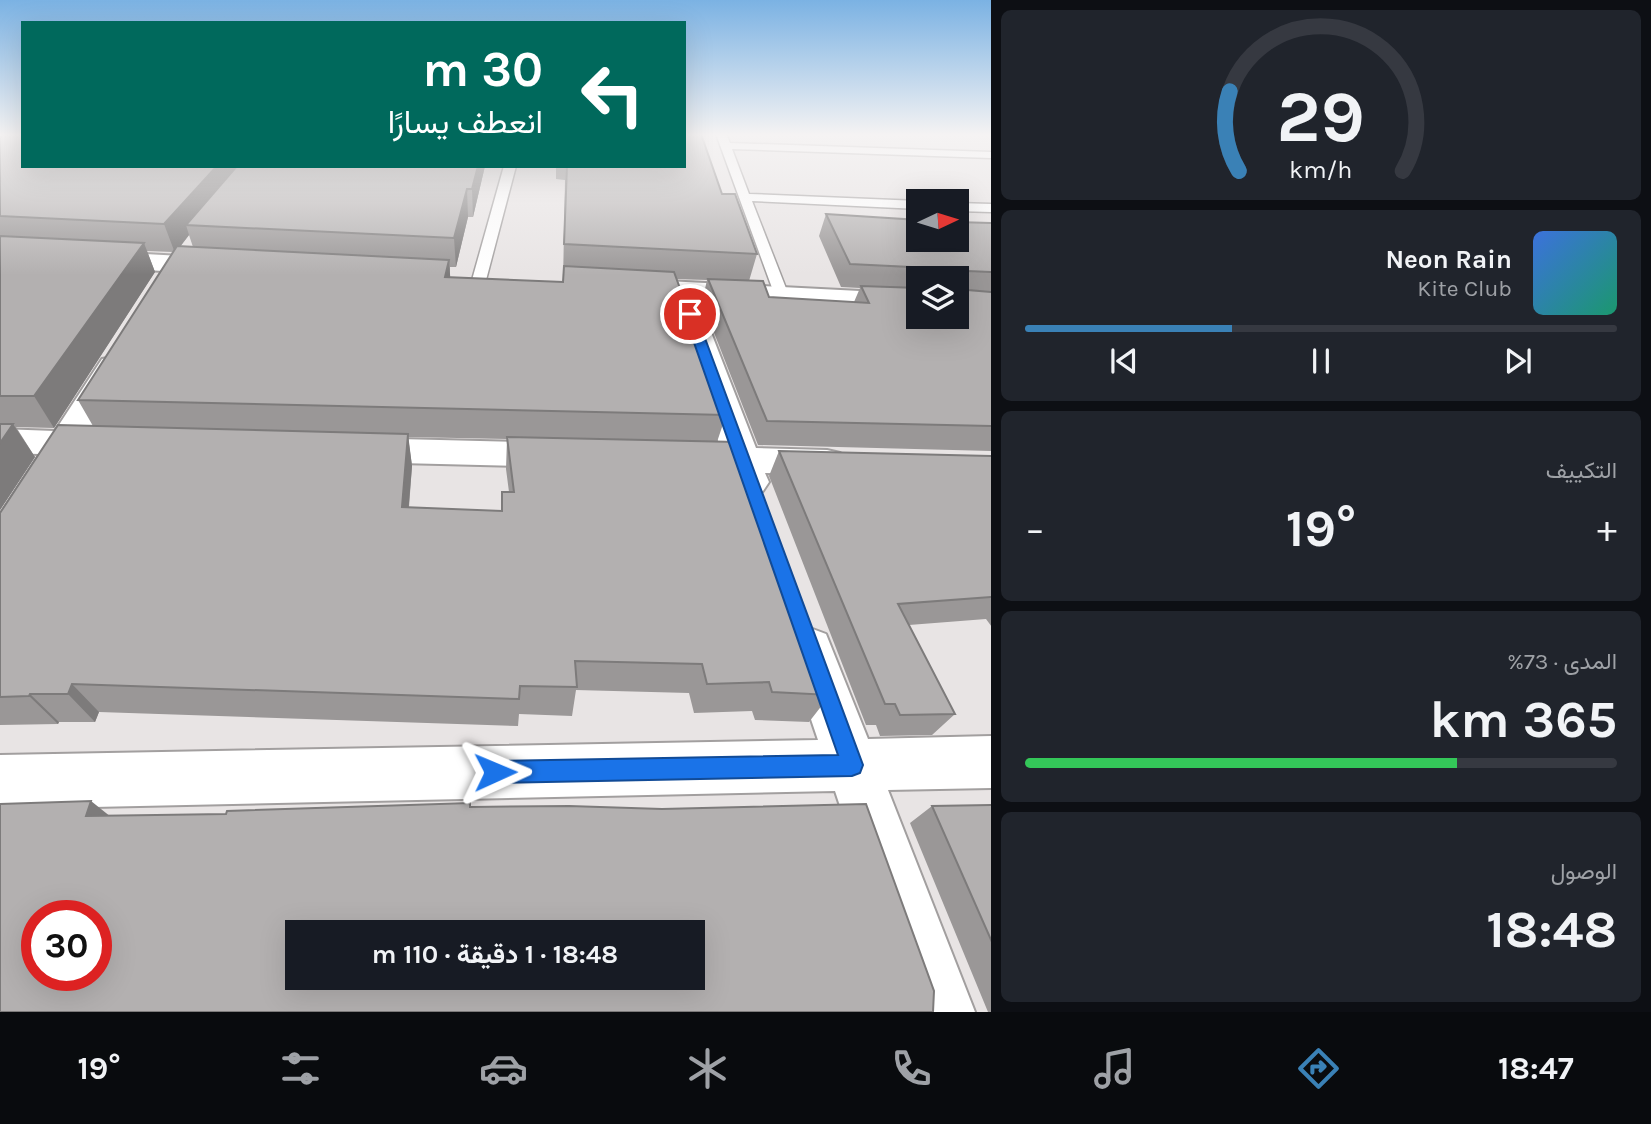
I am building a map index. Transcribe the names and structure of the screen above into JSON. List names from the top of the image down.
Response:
{
  "north": "right",
  "page": {
    "turn": ["30 m", "انعطف يسارًا"],
    "song": ["Neon Rain", "Kite Club"],
    "tile": [
      "التكييف",
      ["المدى · 73%", "365 km"],
      ["الوصول", "18:48"]
    ],
    "heat": ["−", "19°", "+"],
    "limit": "30",
    "trip": "18:48 · 1 دقيقة · 110 m",
    "tabs": ["18:47", "19°"],
    "gauge": ["29", "km/h"]
  }
}
